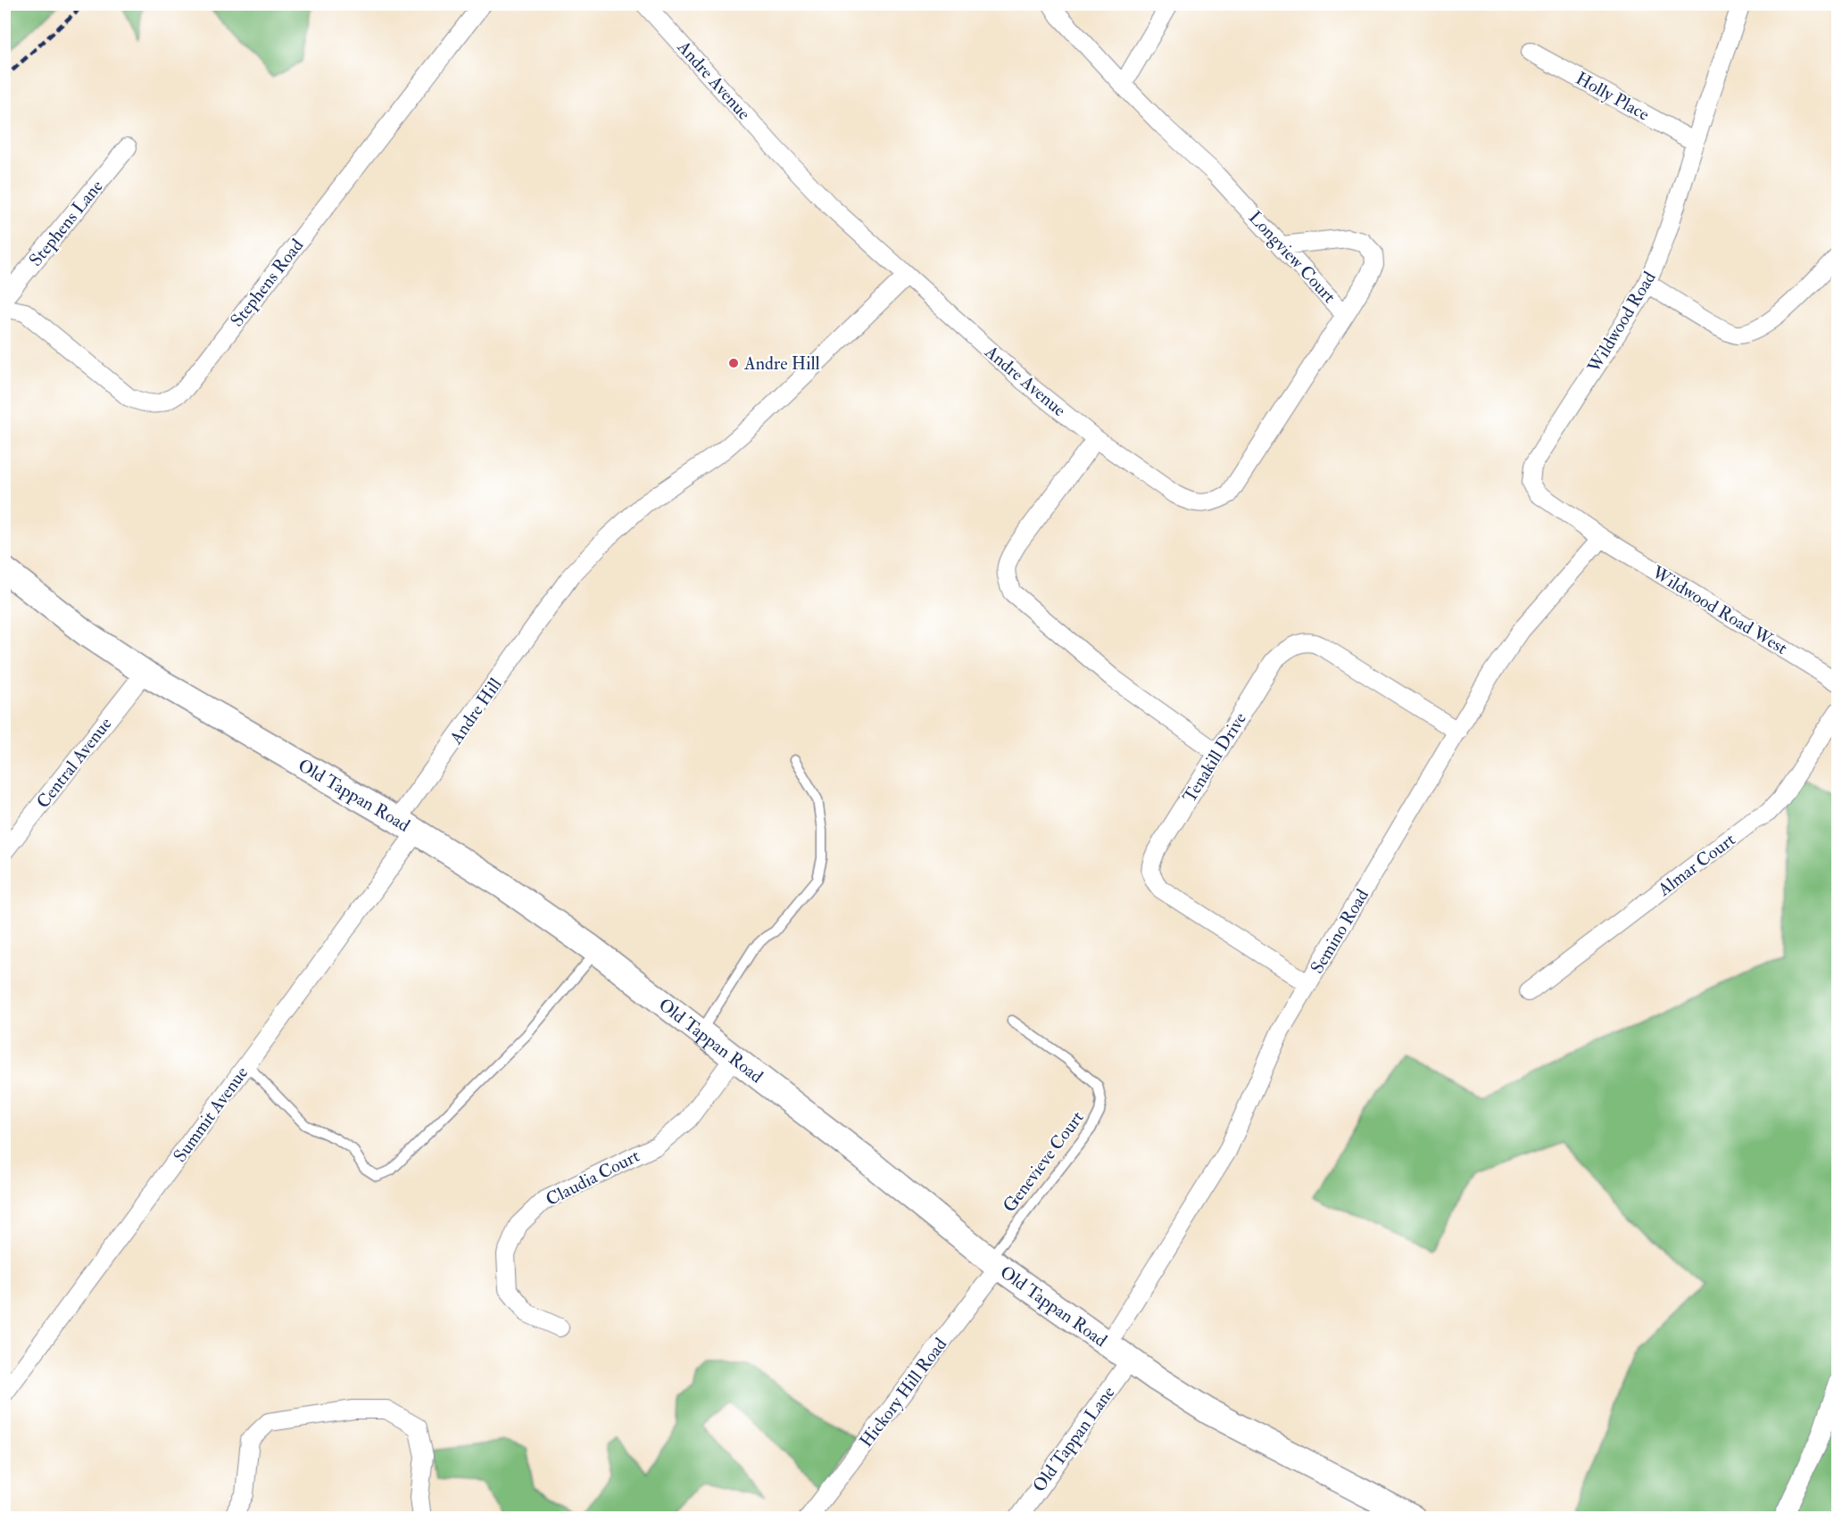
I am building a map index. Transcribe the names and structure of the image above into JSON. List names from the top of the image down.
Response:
{
  "streets": {
    "main road": ["Old Tappan Road"],
    "street": [
      "Andre Avenue",
      "Holly Place",
      "Stephens Lane",
      "Longview Court",
      "Stephens Road",
      "Wildwood Road",
      "Wildwood Road West",
      "Andre Hill",
      "Tenakill Drive",
      "Central Avenue",
      "Almar Court",
      "Semino Road",
      "Summit Avenue",
      "Claudia Court",
      "Hickory Hill Road",
      "Old Tappan Lane"
    ],
    "lane": ["Genevieve Court"]
  },
  "crossings": [
    ["Andre Avenue", "Longview Court"],
    ["Andre Avenue", "Andre Hill"],
    ["Holly Place", "Wildwood Road"],
    ["Wildwood Road", "Wildwood Road West"],
    ["Wildwood Road", "Semino Road"],
    ["Wildwood Road West", "Semino Road"],
    ["Andre Hill", "Old Tappan Road"],
    ["Andre Hill", "Summit Avenue"],
    ["Tenakill Drive", "Semino Road"],
    ["Central Avenue", "Old Tappan Road"],
    ["Old Tappan Road", "Semino Road"],
    ["Old Tappan Road", "Summit Avenue"],
    ["Old Tappan Road", "Genevieve Court"],
    ["Old Tappan Road", "Claudia Court"],
    ["Old Tappan Road", "Hickory Hill Road"],
    ["Old Tappan Road", "Old Tappan Lane"],
    ["Genevieve Court", "Hickory Hill Road"]
  ],
  "places": ["Andre Hill"]
}
